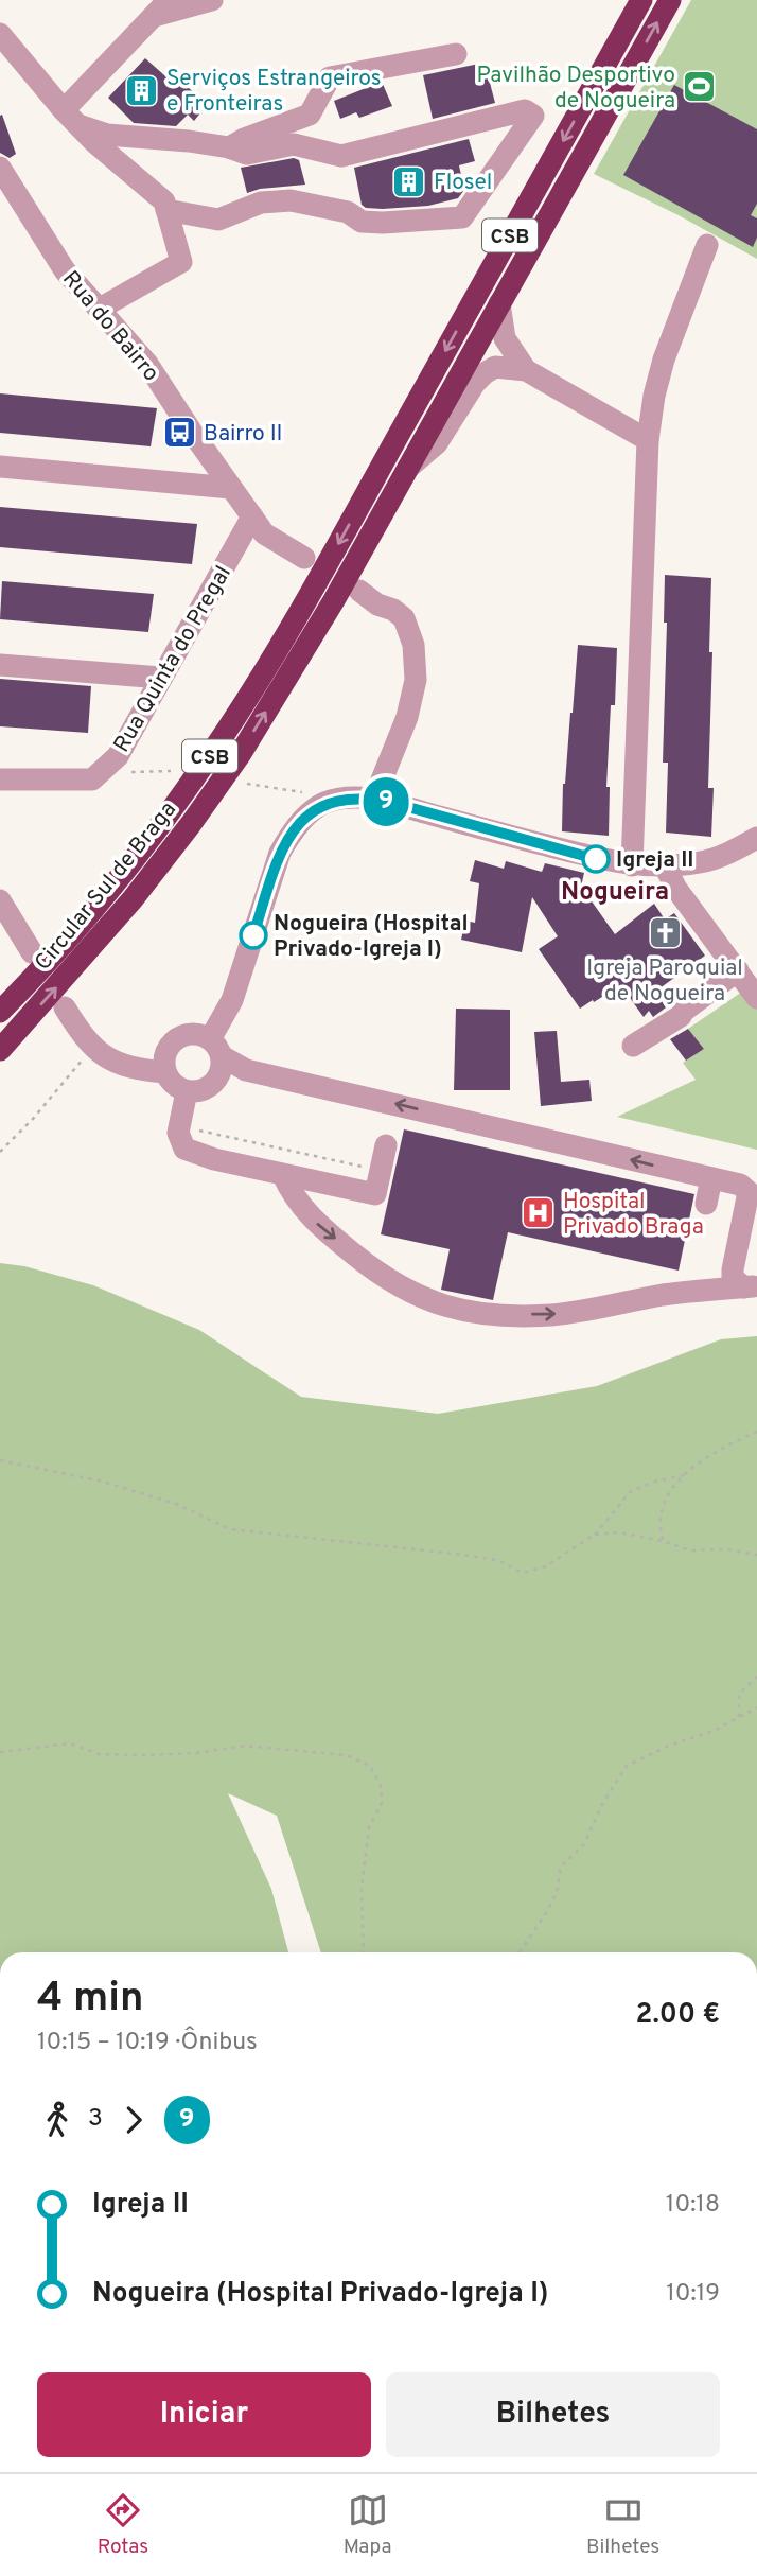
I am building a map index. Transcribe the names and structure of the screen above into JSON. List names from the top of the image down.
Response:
{
  "streets": {
    "highway": ["CSB", "Circular Sul de Braga"],
    "street": ["Rua do Bairro", "Rua Quinta do Pregal"]
  },
  "crossings": [
    ["CSB", "Circular Sul de Braga"],
    ["Rua do Bairro", "Rua Quinta do Pregal"]
  ],
  "districts": ["Nogueira"],
  "places": {
    "sports": ["Pavilhão Desportivo de Nogueira"],
    "building": ["Serviços Estrangeiros e Fronteiras", "Flosel"],
    "bus stop": ["Bairro II"],
    "other": ["Igreja II", "Nogueira (Hospital Privado-Igreja I)"],
    "church": ["Igreja Paroquial de Nogueira"],
    "hospital": ["Hospital Privado Braga"]
  },
  "lines": ["bus line 9"],
  "page": {
    "on_map": "9",
    "heading": ["4 min", "10:15 – 10:19 · Ônibus", "2.00 €"],
    "legs": ["3", "9"],
    "list": [
      {
        "name": "Igreja II",
        "value": "10:18"
      },
      {
        "name": "Nogueira (Hospital Privado-Igreja I)",
        "value": "10:19"
      }
    ],
    "buttons": ["Iniciar", "Bilhetes"],
    "tabs": ["Rotas", "Mapa", "Bilhetes"]
  }
}
